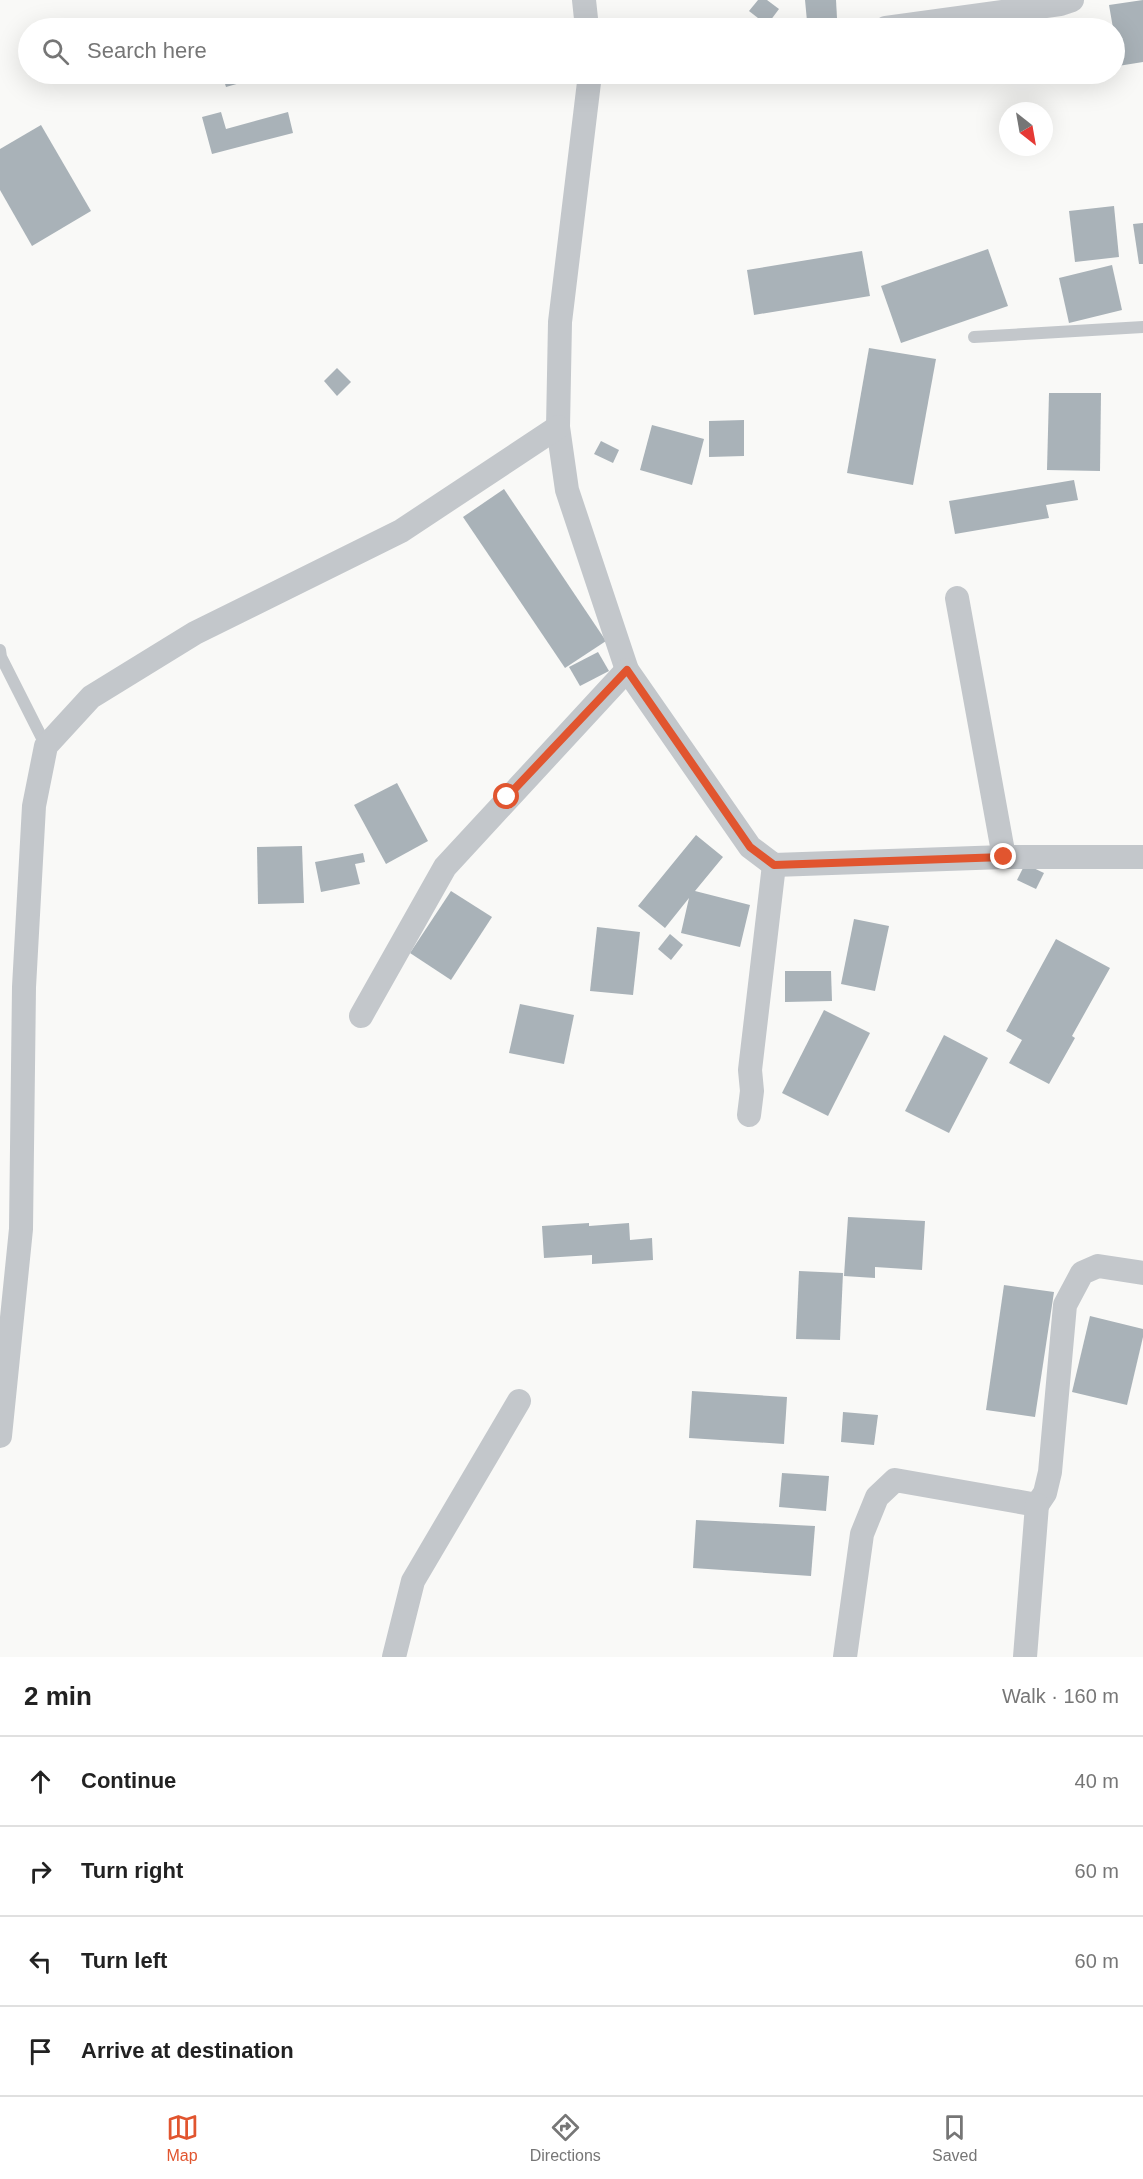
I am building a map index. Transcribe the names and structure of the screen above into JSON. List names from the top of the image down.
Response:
{
  "north": "bottom right",
  "page": {
    "search": "Search here",
    "heading": ["2 min", "Walk · 160 m"],
    "list": [
      ["Continue", "40 m"],
      ["Turn right", "60 m"],
      ["Turn left", "60 m"],
      "Arrive at destination"
    ],
    "nav": ["Map", "Directions", "Saved"]
  }
}
